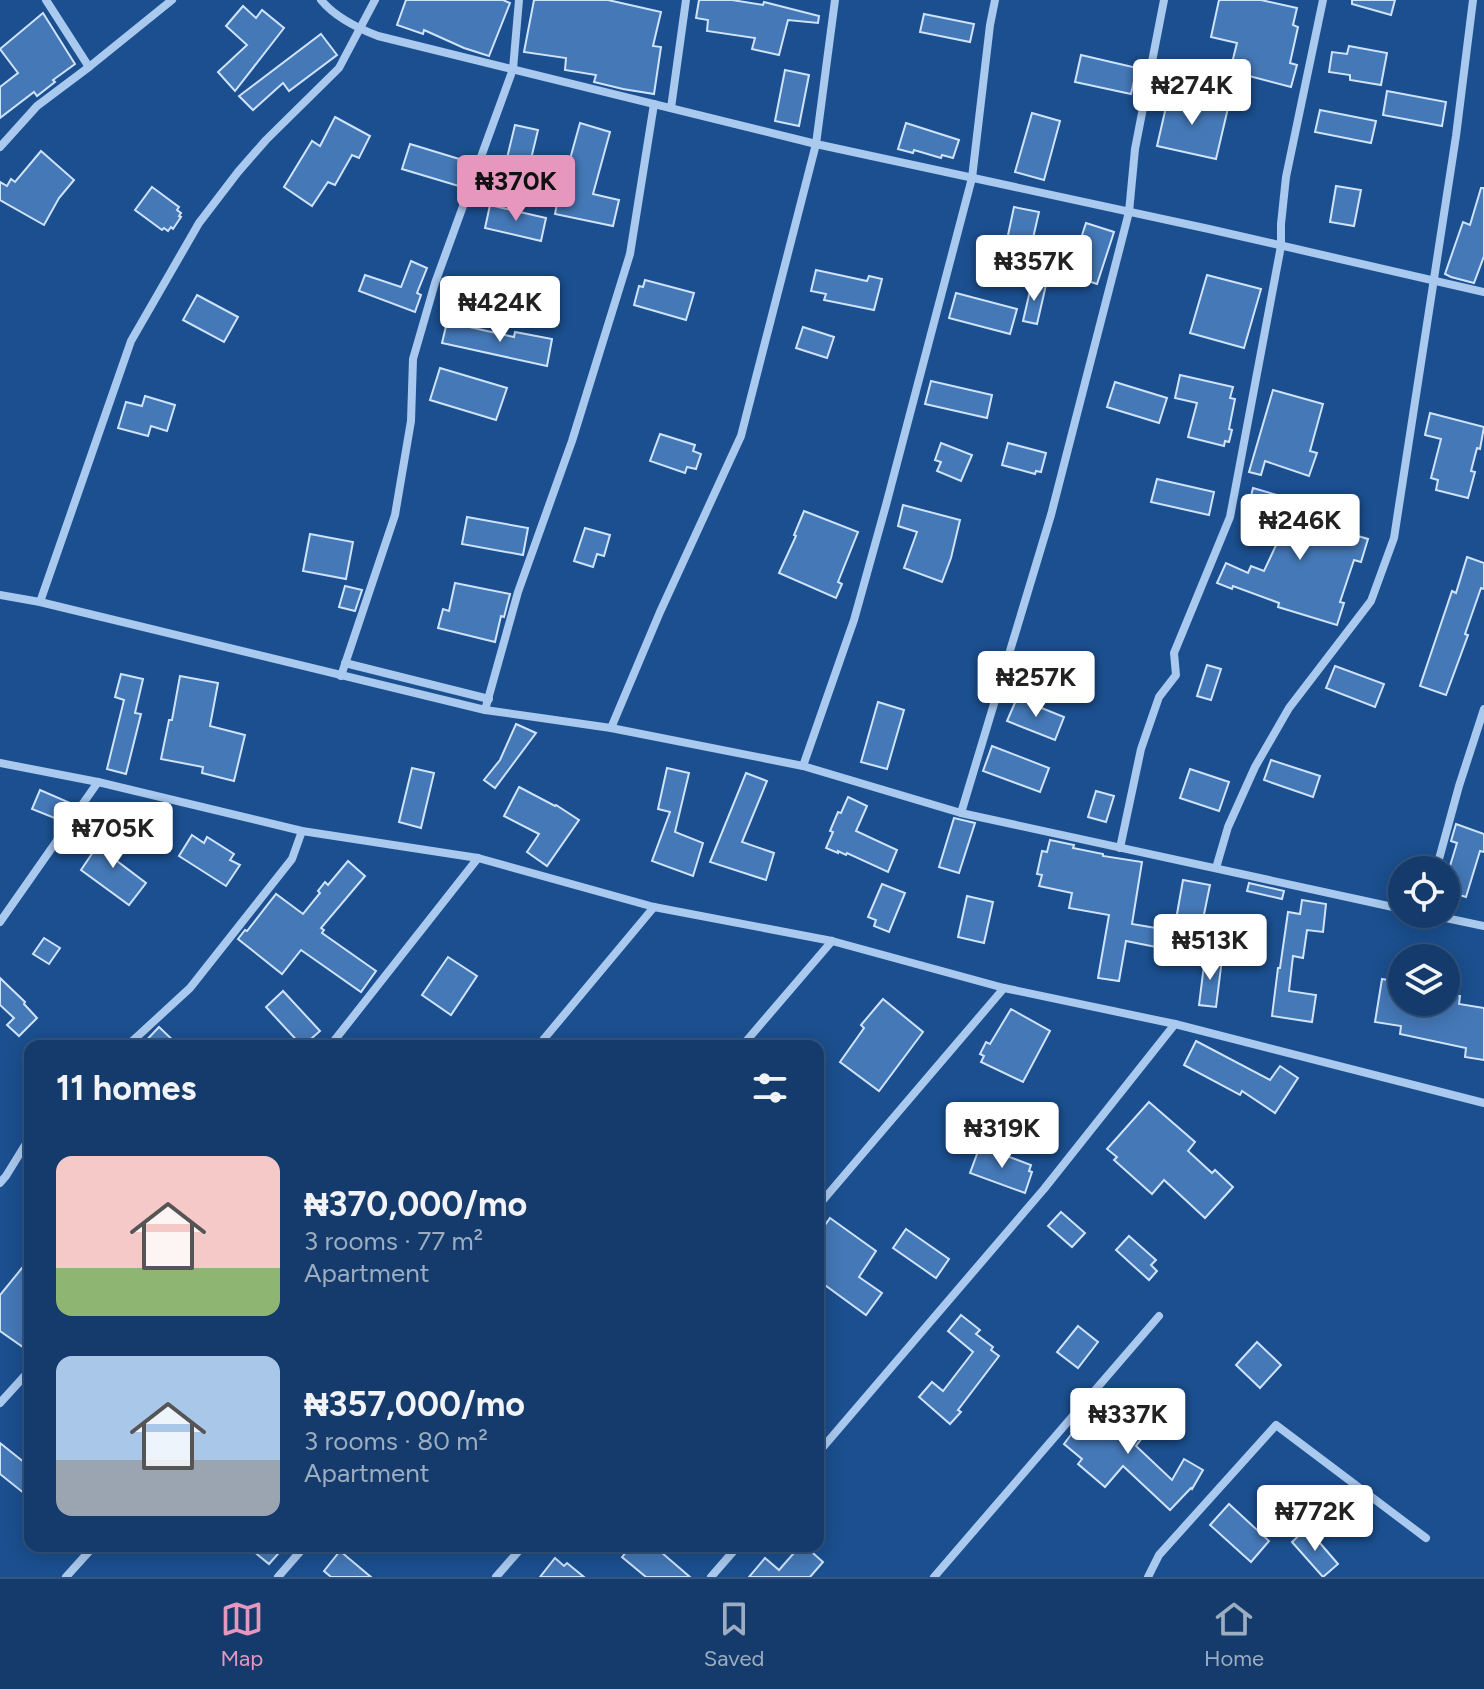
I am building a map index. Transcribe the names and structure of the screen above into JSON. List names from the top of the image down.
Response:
{
  "page": {
    "price": [
      "₦274K",
      "₦370K",
      "₦357K",
      "₦424K",
      "₦246K",
      "₦257K",
      "₦705K",
      "₦513K",
      "₦319K",
      "₦337K",
      "₦772K"
    ],
    "heading": "11 homes",
    "list": [
      {
        "name": "₦370,000/mo",
        "note": "3 rooms · 77 m² · Apartment"
      },
      {
        "name": "₦357,000/mo",
        "note": "3 rooms · 80 m² · Apartment"
      }
    ],
    "tabs": ["Map", "Saved", "Home"]
  }
}
